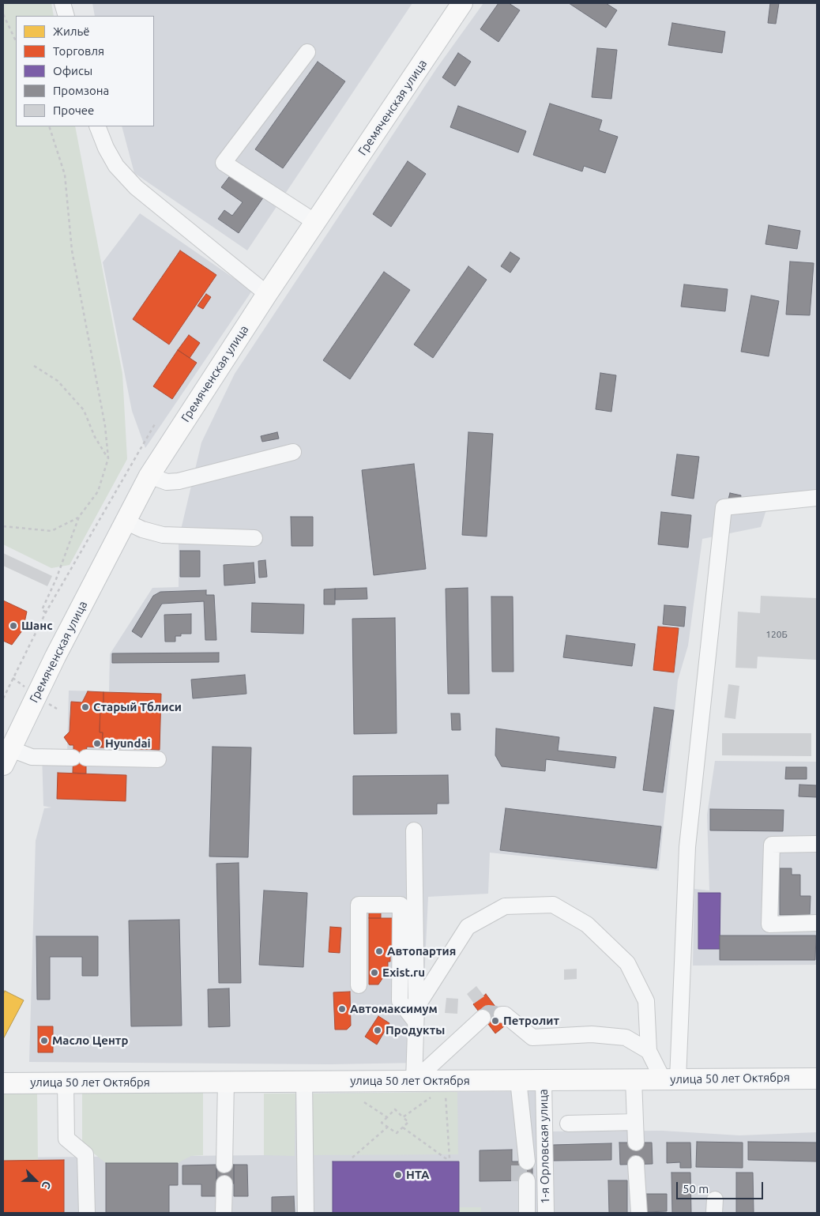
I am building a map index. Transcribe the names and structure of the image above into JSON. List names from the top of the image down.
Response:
{
  "streets": {
    "main road": ["Гремяченская улица", "улица 50 лет Октября"],
    "street": ["1-я Орловская улица"]
  },
  "crossings": [
    ["улица 50 лет Октября", "1-я Орловская улица"]
  ],
  "places": [
    "Шанс",
    "Старый Тблиси",
    "Hyundai",
    "Автопартия",
    "Exist.ru",
    "Автомаксимум",
    "Петролит",
    "Продукты",
    "Масло Центр",
    "НТА"
  ],
  "house_numbers": ["120Б"],
  "legend": [
    "Жильё",
    "Торговля",
    "Офисы",
    "Промзона",
    "Прочее"
  ],
  "scale_bar": "50 m",
  "north": "bottom right"
}
